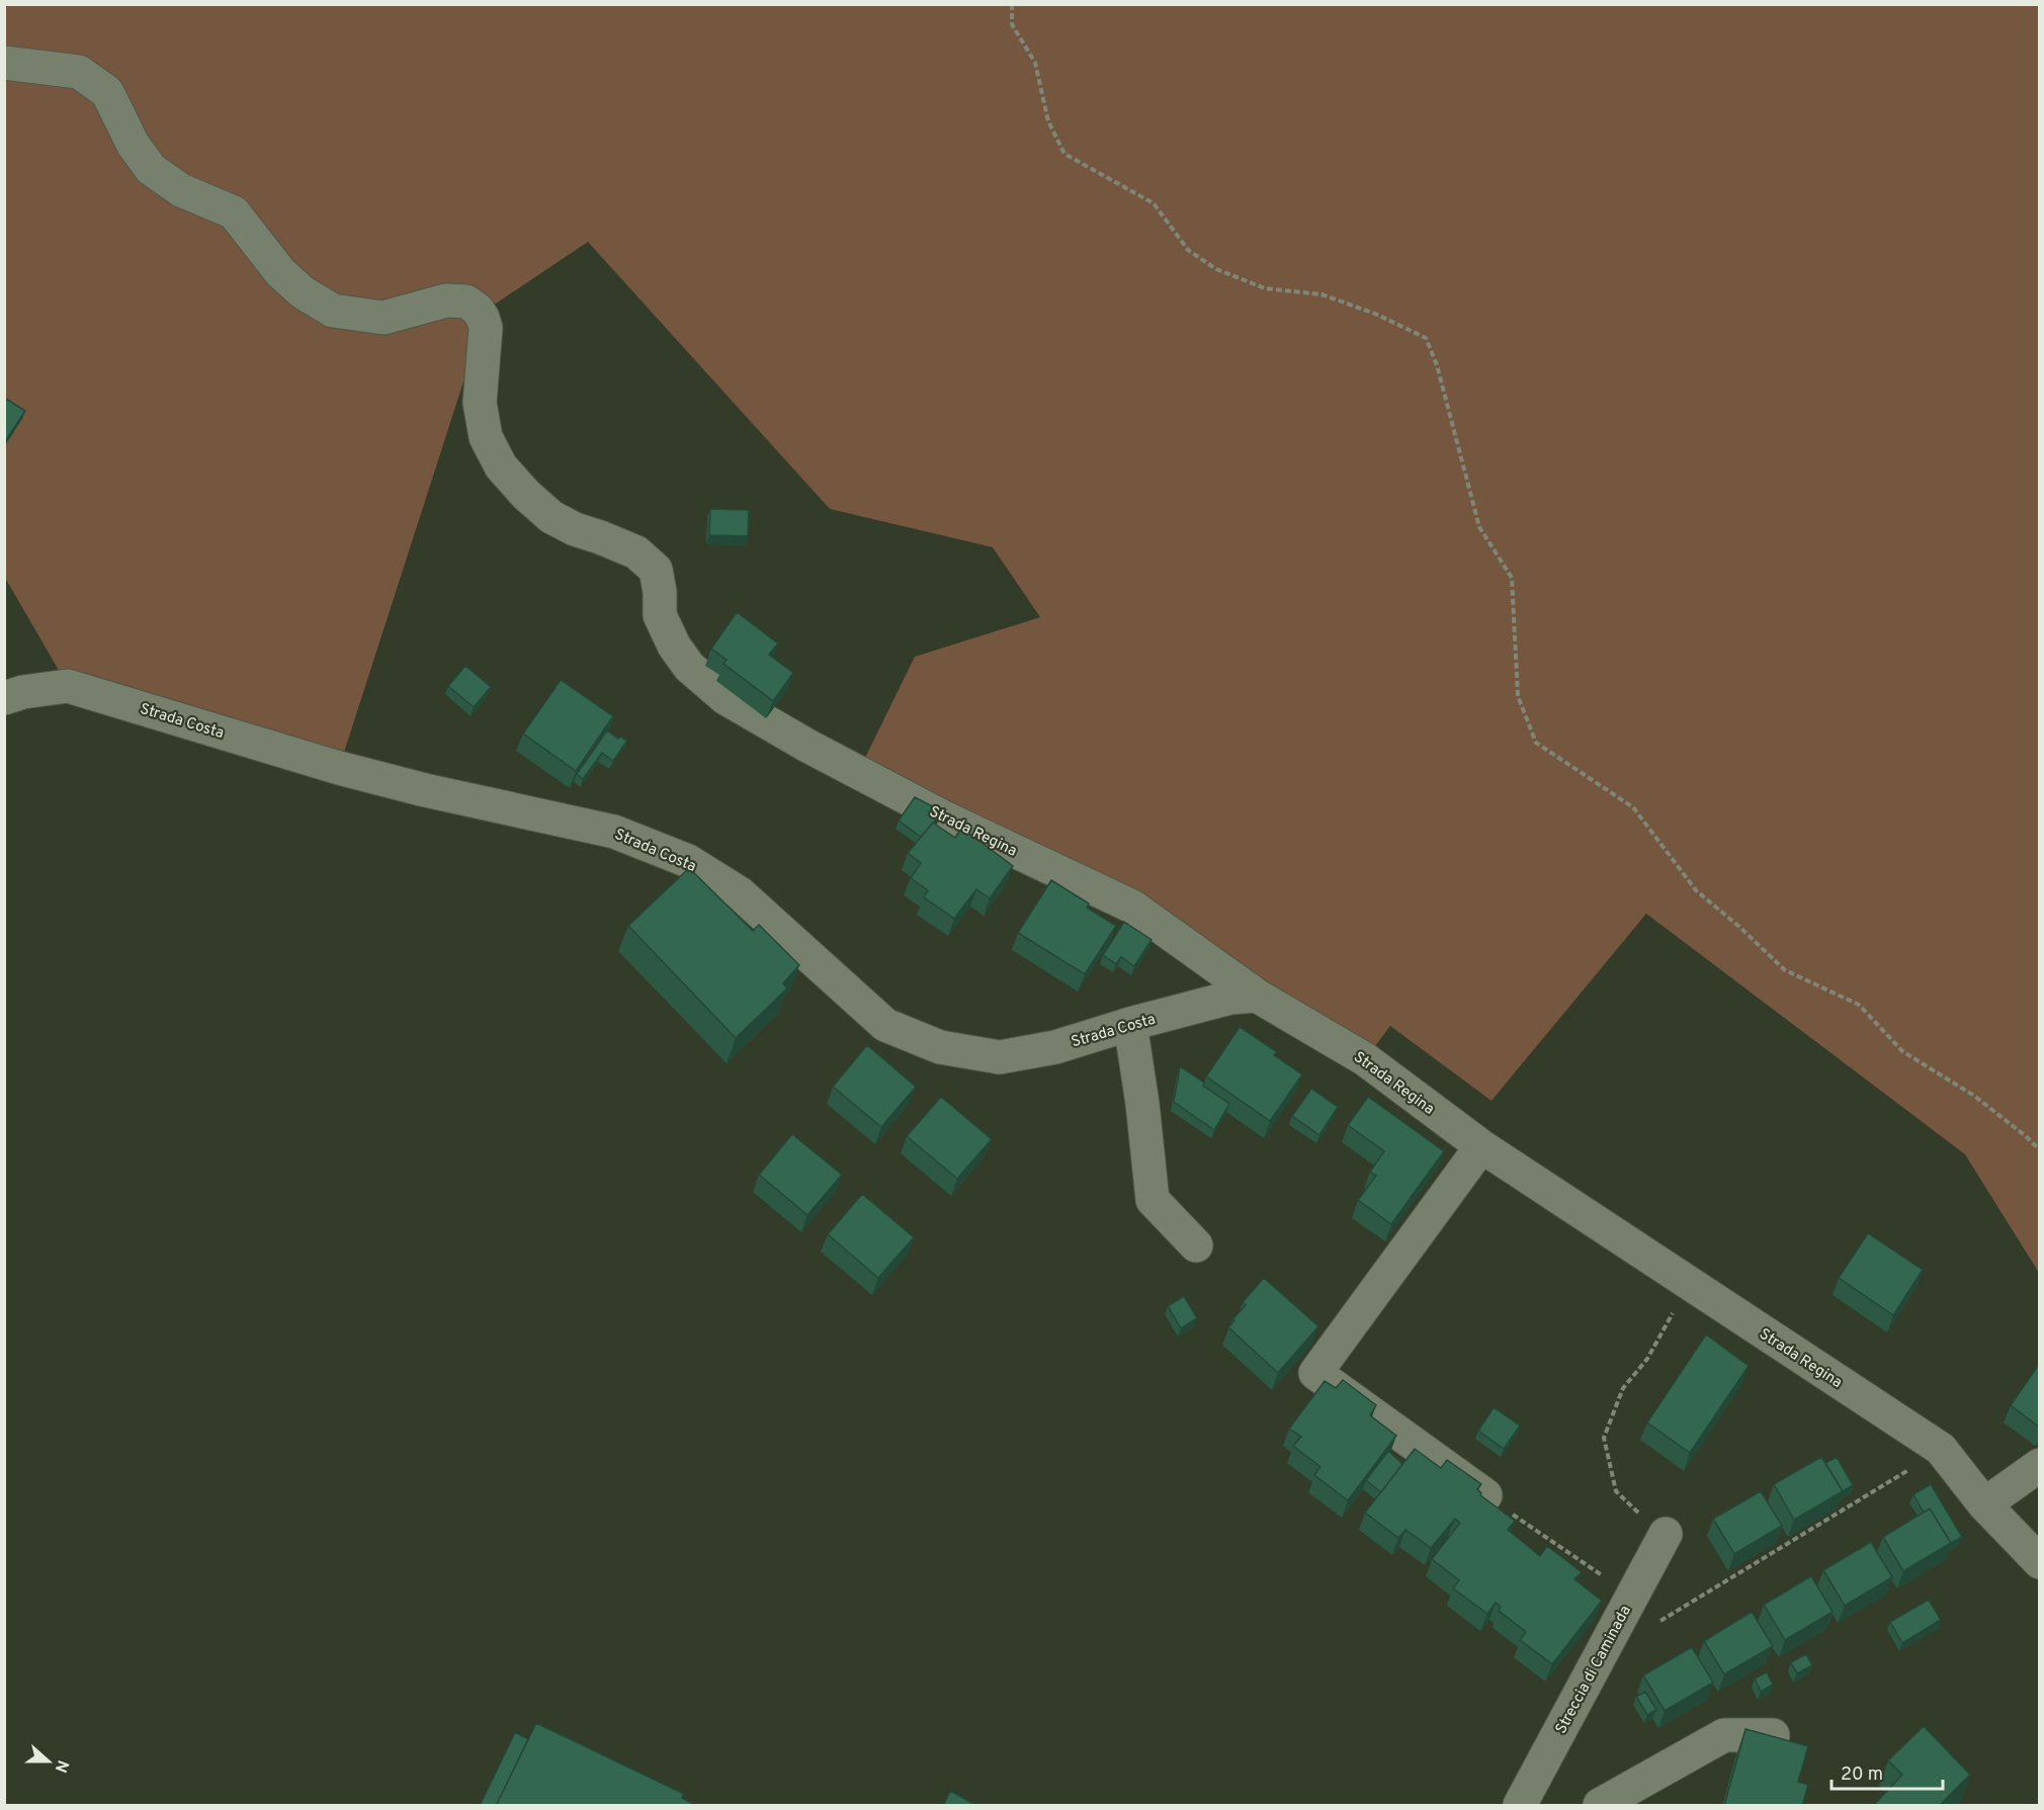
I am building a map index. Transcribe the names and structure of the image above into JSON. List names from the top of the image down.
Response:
{
  "streets": {
    "street": ["Strada Costa", "Strada Regina", "Streccia di Caminada"]
  },
  "crossings": [
    ["Strada Costa", "Strada Regina"]
  ],
  "scale_bar": "20 m",
  "north": "right"
}
